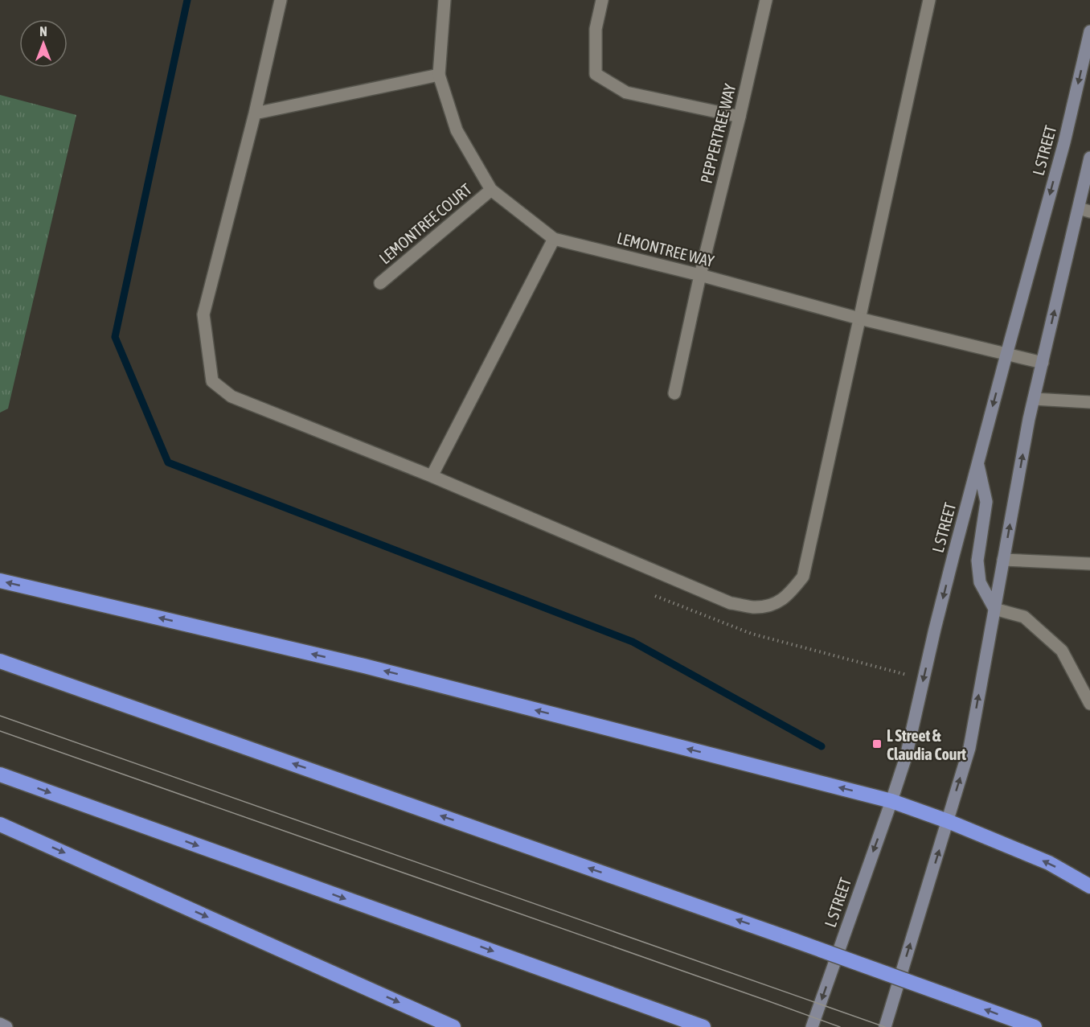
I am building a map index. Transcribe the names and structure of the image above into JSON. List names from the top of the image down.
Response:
{
  "streets": {
    "main road": ["L STREET"],
    "street": ["PEPPERTREE WAY", "LEMONTREE COURT", "LEMONTREE WAY"]
  },
  "crossings": [
    ["PEPPERTREE WAY", "LEMONTREE WAY"],
    ["L STREET", "LEMONTREE WAY"],
    ["LEMONTREE COURT", "LEMONTREE WAY"]
  ],
  "places": {
    "transit": ["L Street & Claudia Court"]
  },
  "north": "top"
}
